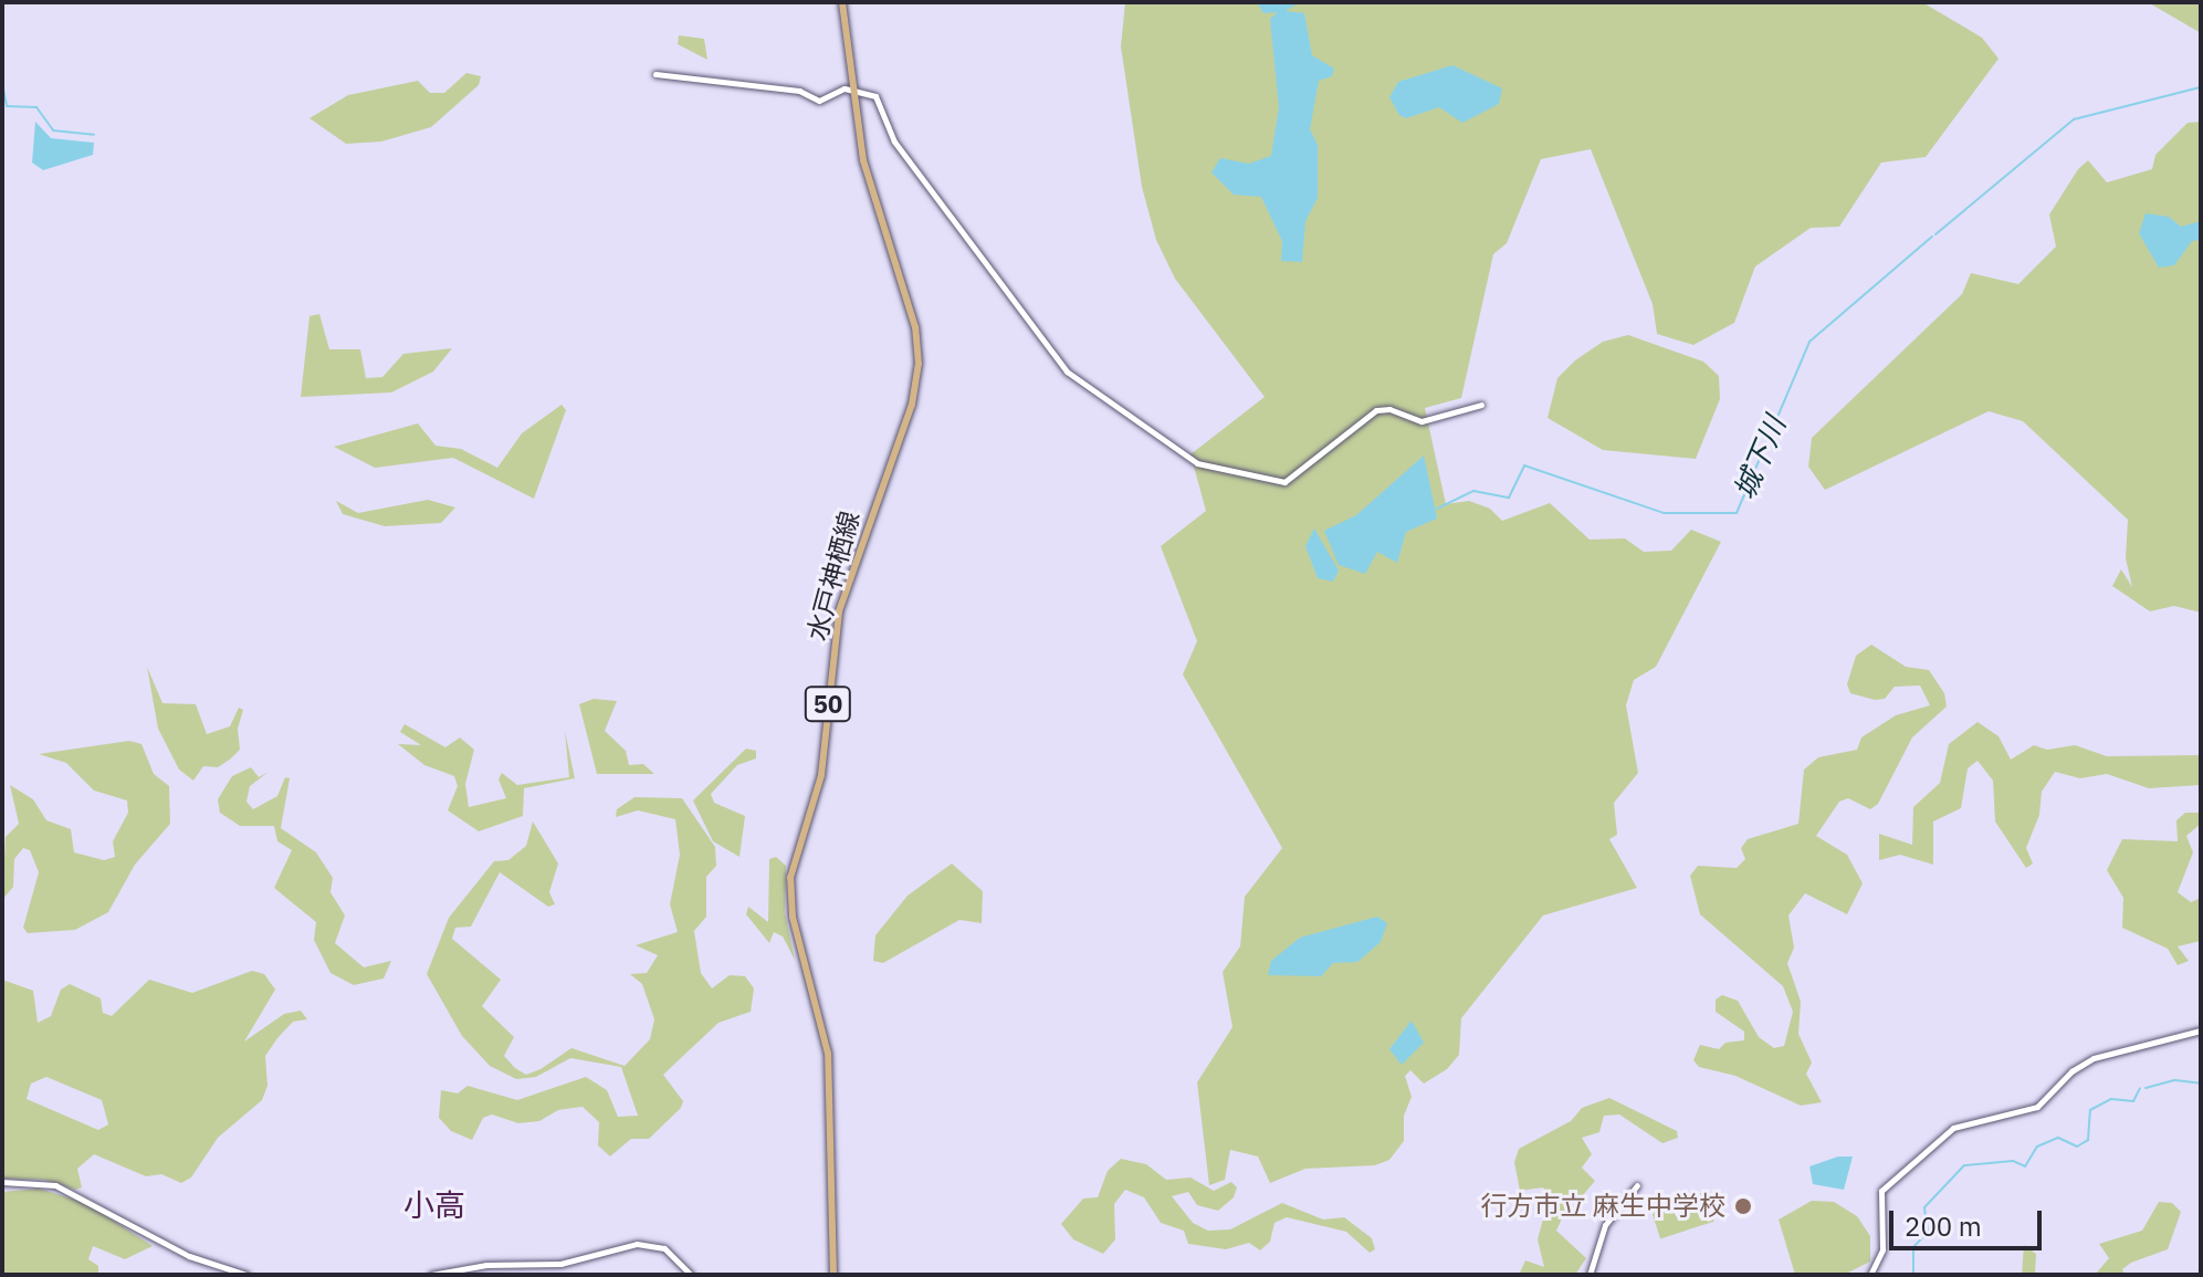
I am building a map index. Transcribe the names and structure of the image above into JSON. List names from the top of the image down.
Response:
{
  "streets": {
    "main road": ["水戸神栖線", "50"]
  },
  "districts": ["小高"],
  "water": ["城下川"],
  "places": ["行方市立 麻生中学校"],
  "scale_bar": "200 m"
}
